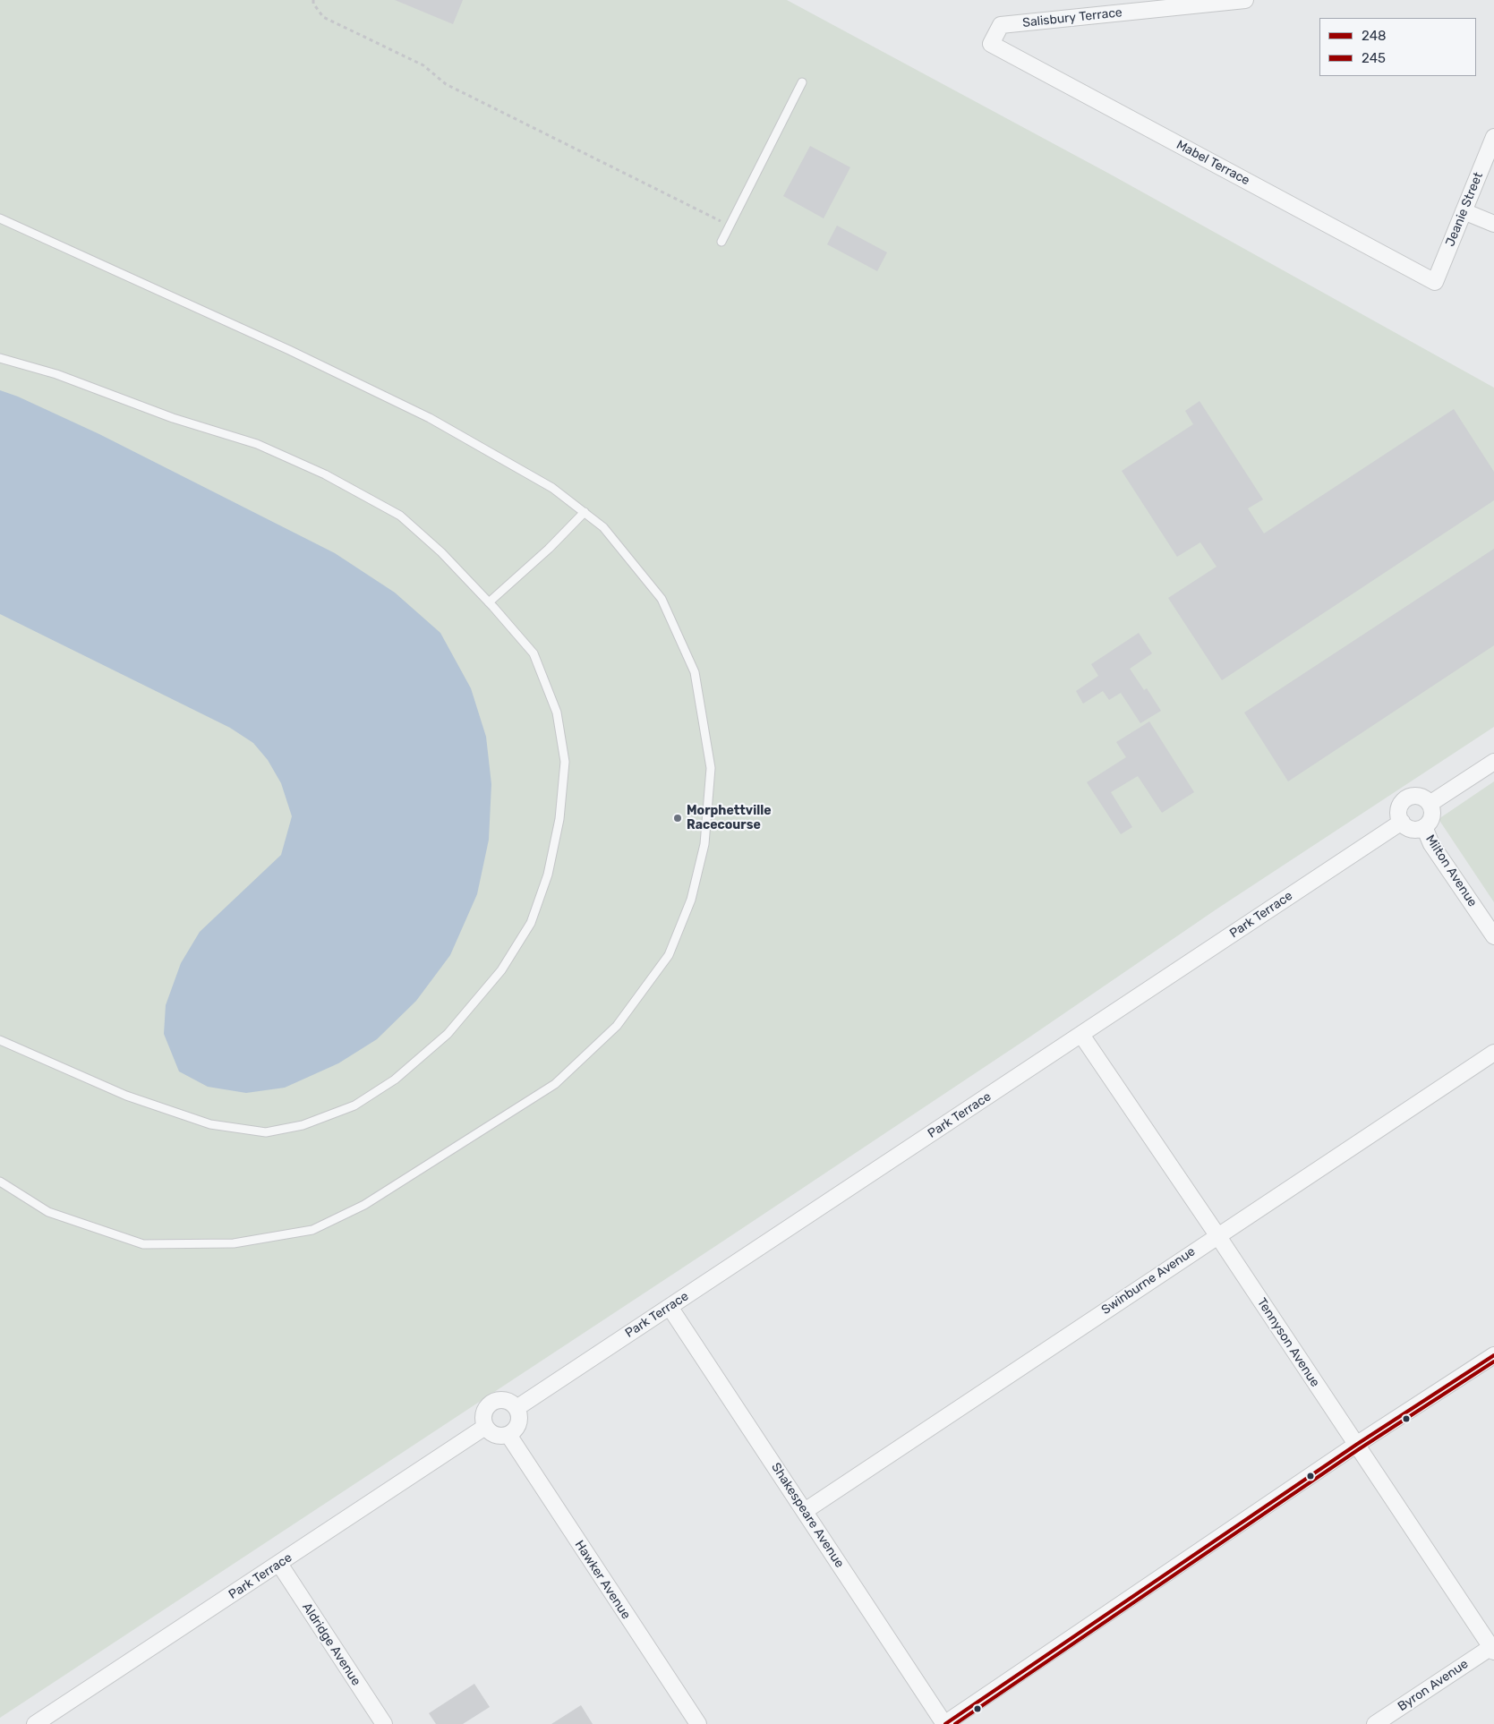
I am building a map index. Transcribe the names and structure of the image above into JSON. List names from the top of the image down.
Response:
{
  "streets": {
    "street": [
      "Salisbury Terrace",
      "Mabel Terrace",
      "Jeanie Street",
      "Milton Avenue",
      "Park Terrace",
      "Swinburne Avenue",
      "Tennyson Avenue",
      "Shakespeare Avenue",
      "Hawker Avenue",
      "Aldridge Avenue",
      "Byron Avenue"
    ]
  },
  "crossings": [
    ["Salisbury Terrace", "Mabel Terrace"],
    ["Mabel Terrace", "Jeanie Street"],
    ["Milton Avenue", "Park Terrace"],
    ["Park Terrace", "Tennyson Avenue"],
    ["Park Terrace", "Shakespeare Avenue"],
    ["Park Terrace", "Hawker Avenue"],
    ["Park Terrace", "Aldridge Avenue"],
    ["Swinburne Avenue", "Tennyson Avenue"],
    ["Swinburne Avenue", "Shakespeare Avenue"],
    ["Tennyson Avenue", "Byron Avenue"]
  ],
  "places": ["Morphettville Racecourse"],
  "lines": ["transit line 248", "transit line 245"],
  "legend": ["248", "245"]
}
